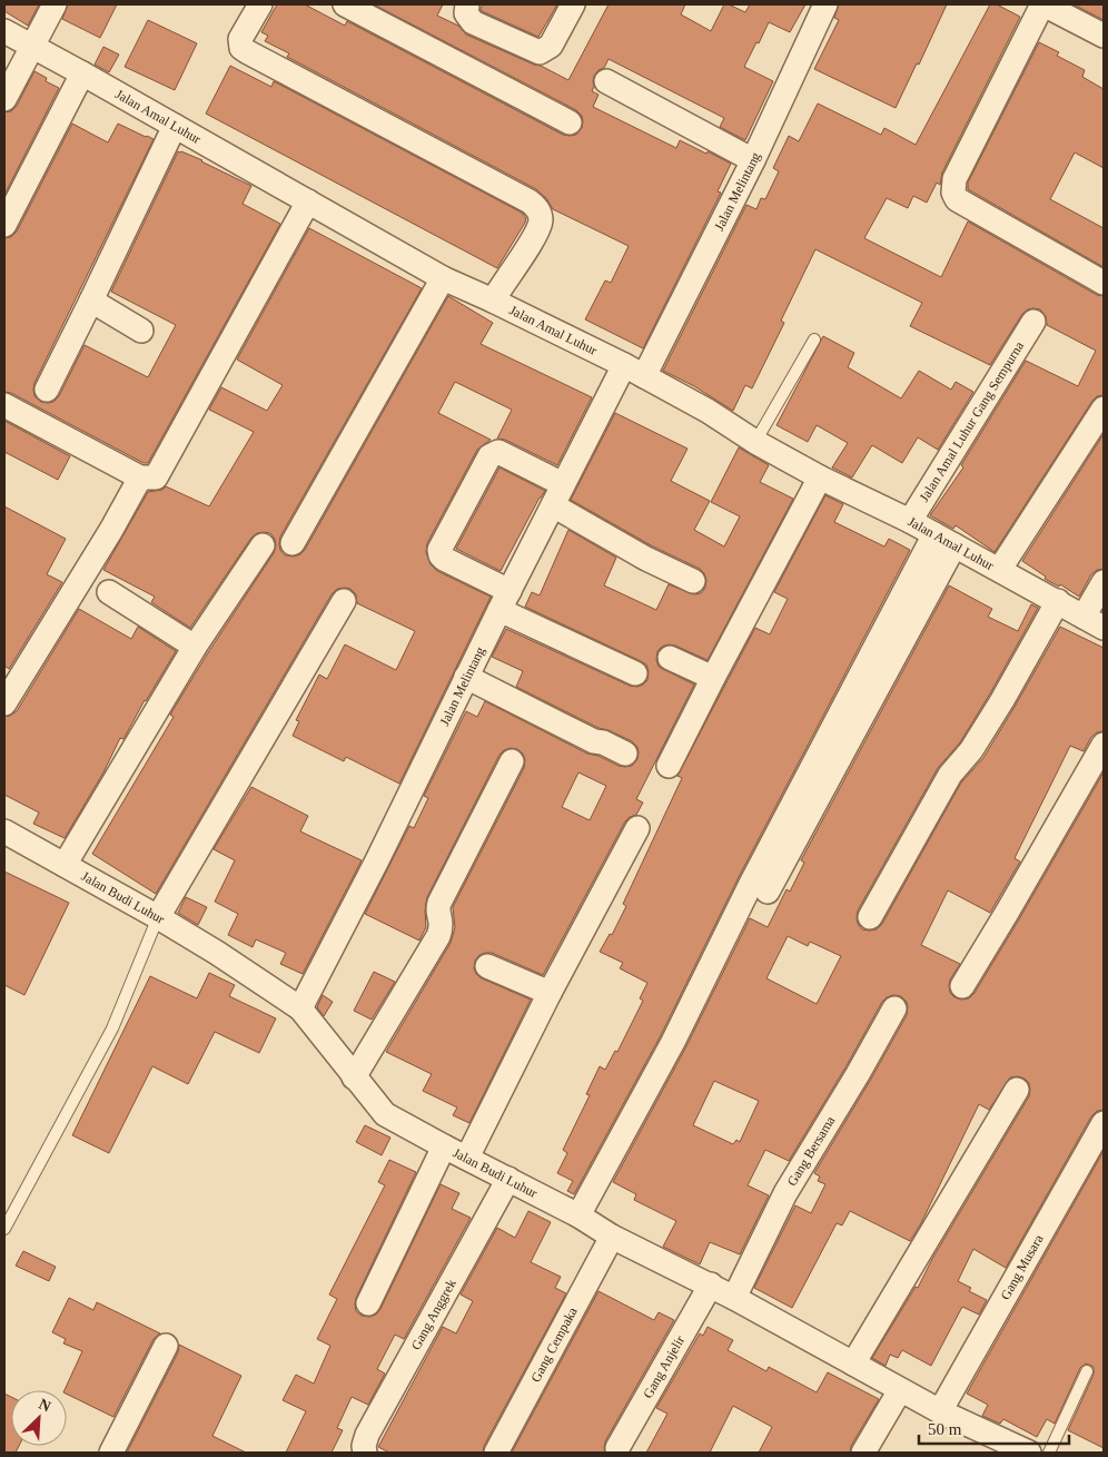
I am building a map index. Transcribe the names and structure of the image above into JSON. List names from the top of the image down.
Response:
{
  "streets": {
    "street": [
      "Jalan Amal Luhur",
      "Jalan Melintang",
      "Jalan Amal Luhur Gang Sempurna",
      "Jalan Budi Luhur",
      "Gang Bersama",
      "Gang Musara",
      "Gang Anggrek",
      "Gang Cempaka",
      "Gang Anjelir"
    ]
  },
  "crossings": [
    ["Jalan Amal Luhur", "Jalan Melintang"],
    ["Jalan Amal Luhur", "Jalan Amal Luhur Gang Sempurna"],
    ["Jalan Melintang", "Jalan Budi Luhur"],
    ["Jalan Budi Luhur", "Gang Bersama"],
    ["Jalan Budi Luhur", "Gang Musara"],
    ["Jalan Budi Luhur", "Gang Anggrek"],
    ["Jalan Budi Luhur", "Gang Cempaka"],
    ["Jalan Budi Luhur", "Gang Anjelir"]
  ],
  "scale_bar": "50 m",
  "north": "top right"
}
